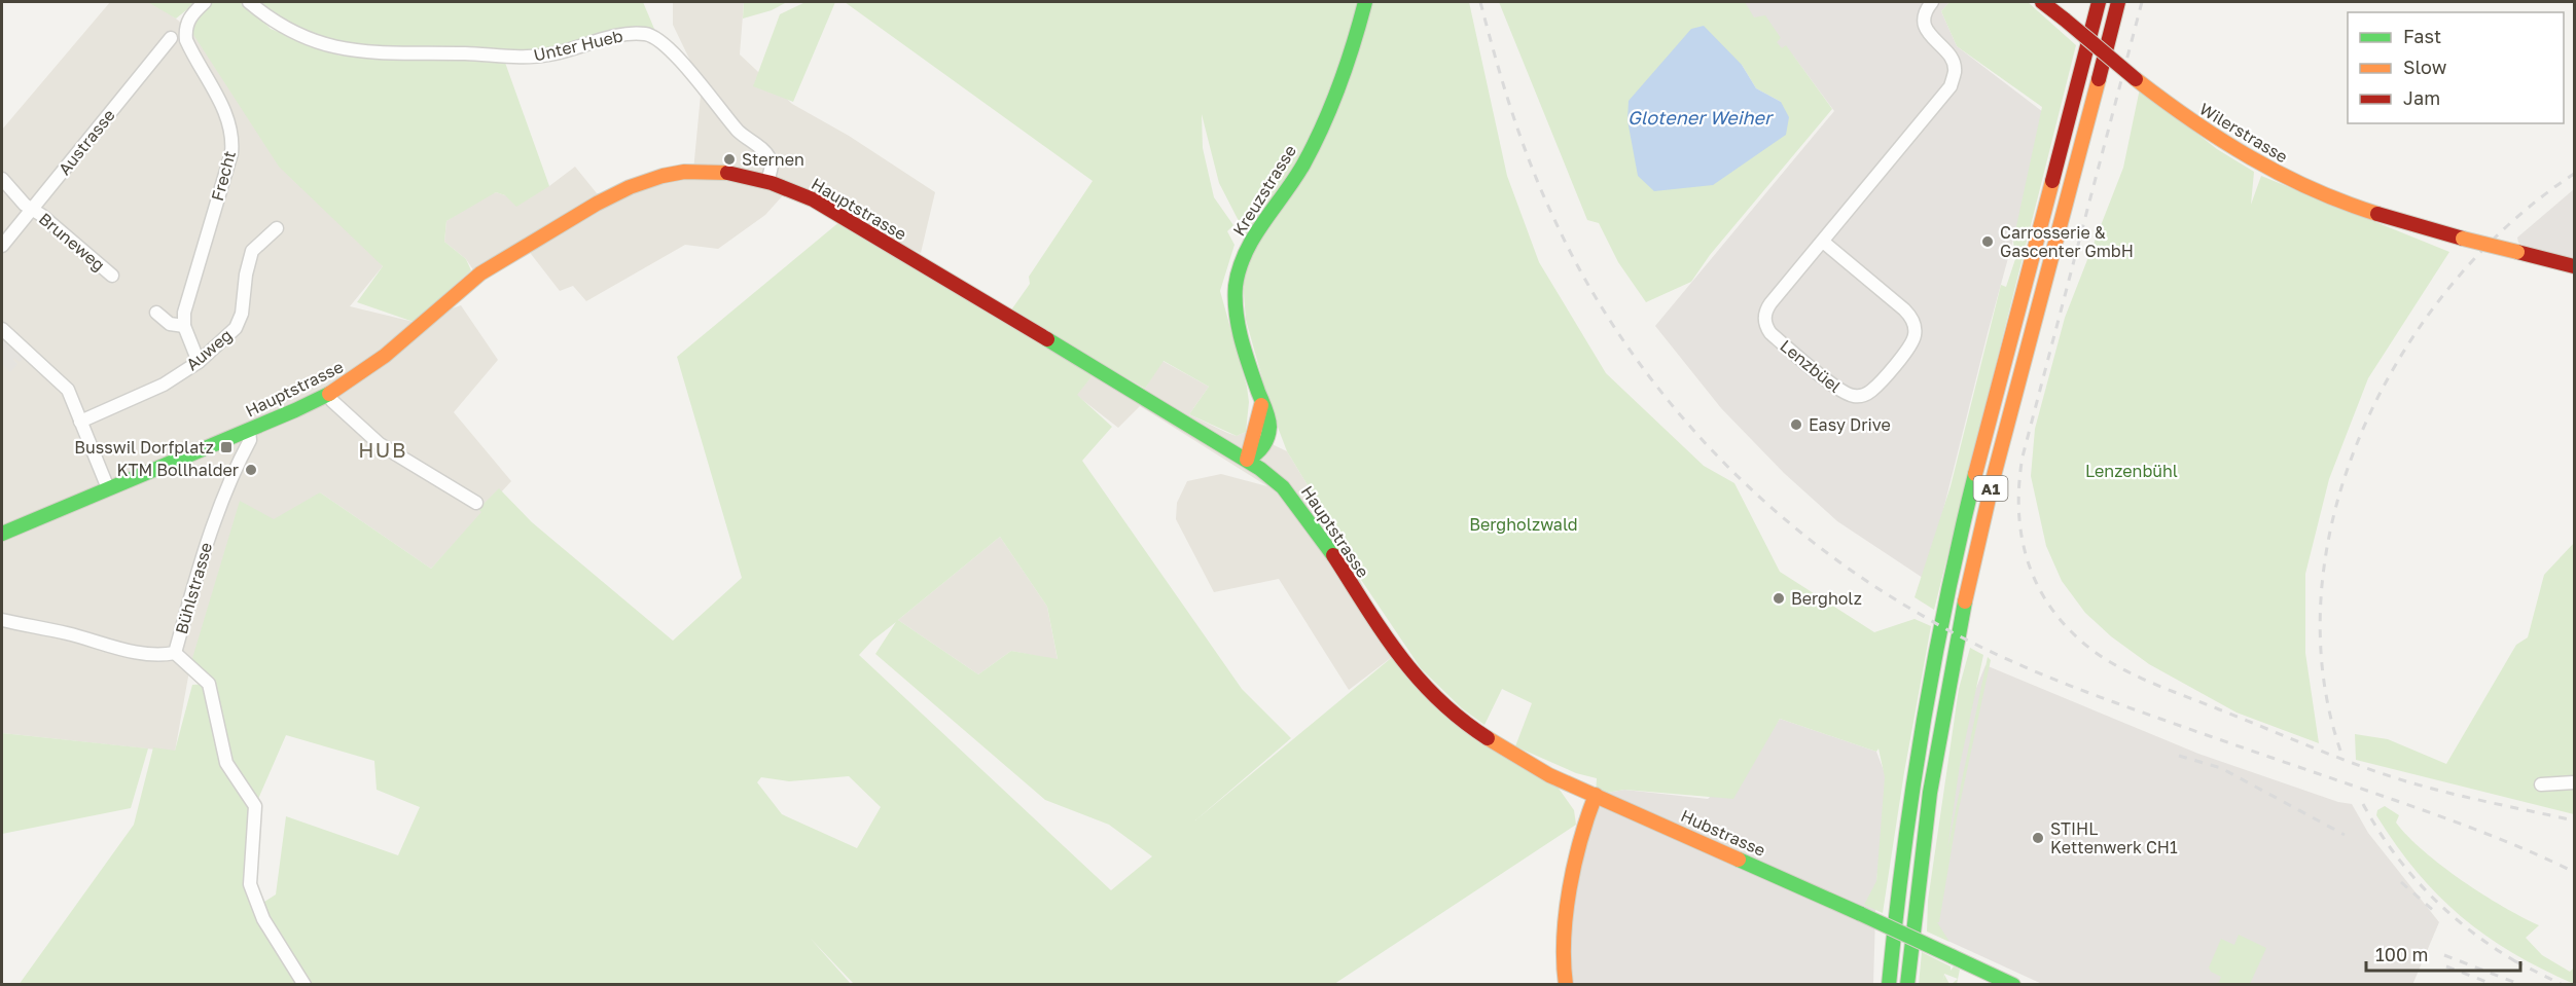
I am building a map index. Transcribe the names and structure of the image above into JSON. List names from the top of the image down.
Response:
{
  "streets": {
    "main road": [
      "Wilerstrasse",
      "Kreuzstrasse",
      "Hauptstrasse",
      "A1",
      "Hubstrasse"
    ],
    "street": [
      "Unter Hueb",
      "Austrasse",
      "Frecht",
      "Bruneweg",
      "Auweg",
      "Lenzbüel",
      "Bühlstrasse"
    ]
  },
  "crossings": [
    ["Unter Hueb", "Hauptstrasse"],
    ["Austrasse", "Bruneweg"],
    ["Kreuzstrasse", "Hauptstrasse"],
    ["Hauptstrasse", "Bühlstrasse"],
    ["Hauptstrasse", "Hubstrasse"]
  ],
  "districts": ["HUB"],
  "water": ["Glotener Weiher"],
  "parks": ["Lenzenbühl", "Bergholzwald"],
  "places": {
    "other": [
      "Sternen",
      "Carrosserie & Gascenter GmbH",
      "Easy Drive",
      "KTM Bollhalder",
      "Bergholz",
      "STIHL Kettenwerk CH1"
    ],
    "transit": ["Busswil Dorfplatz"]
  },
  "legend": ["Fast", "Slow", "Jam"],
  "scale_bar": "100 m"
}
